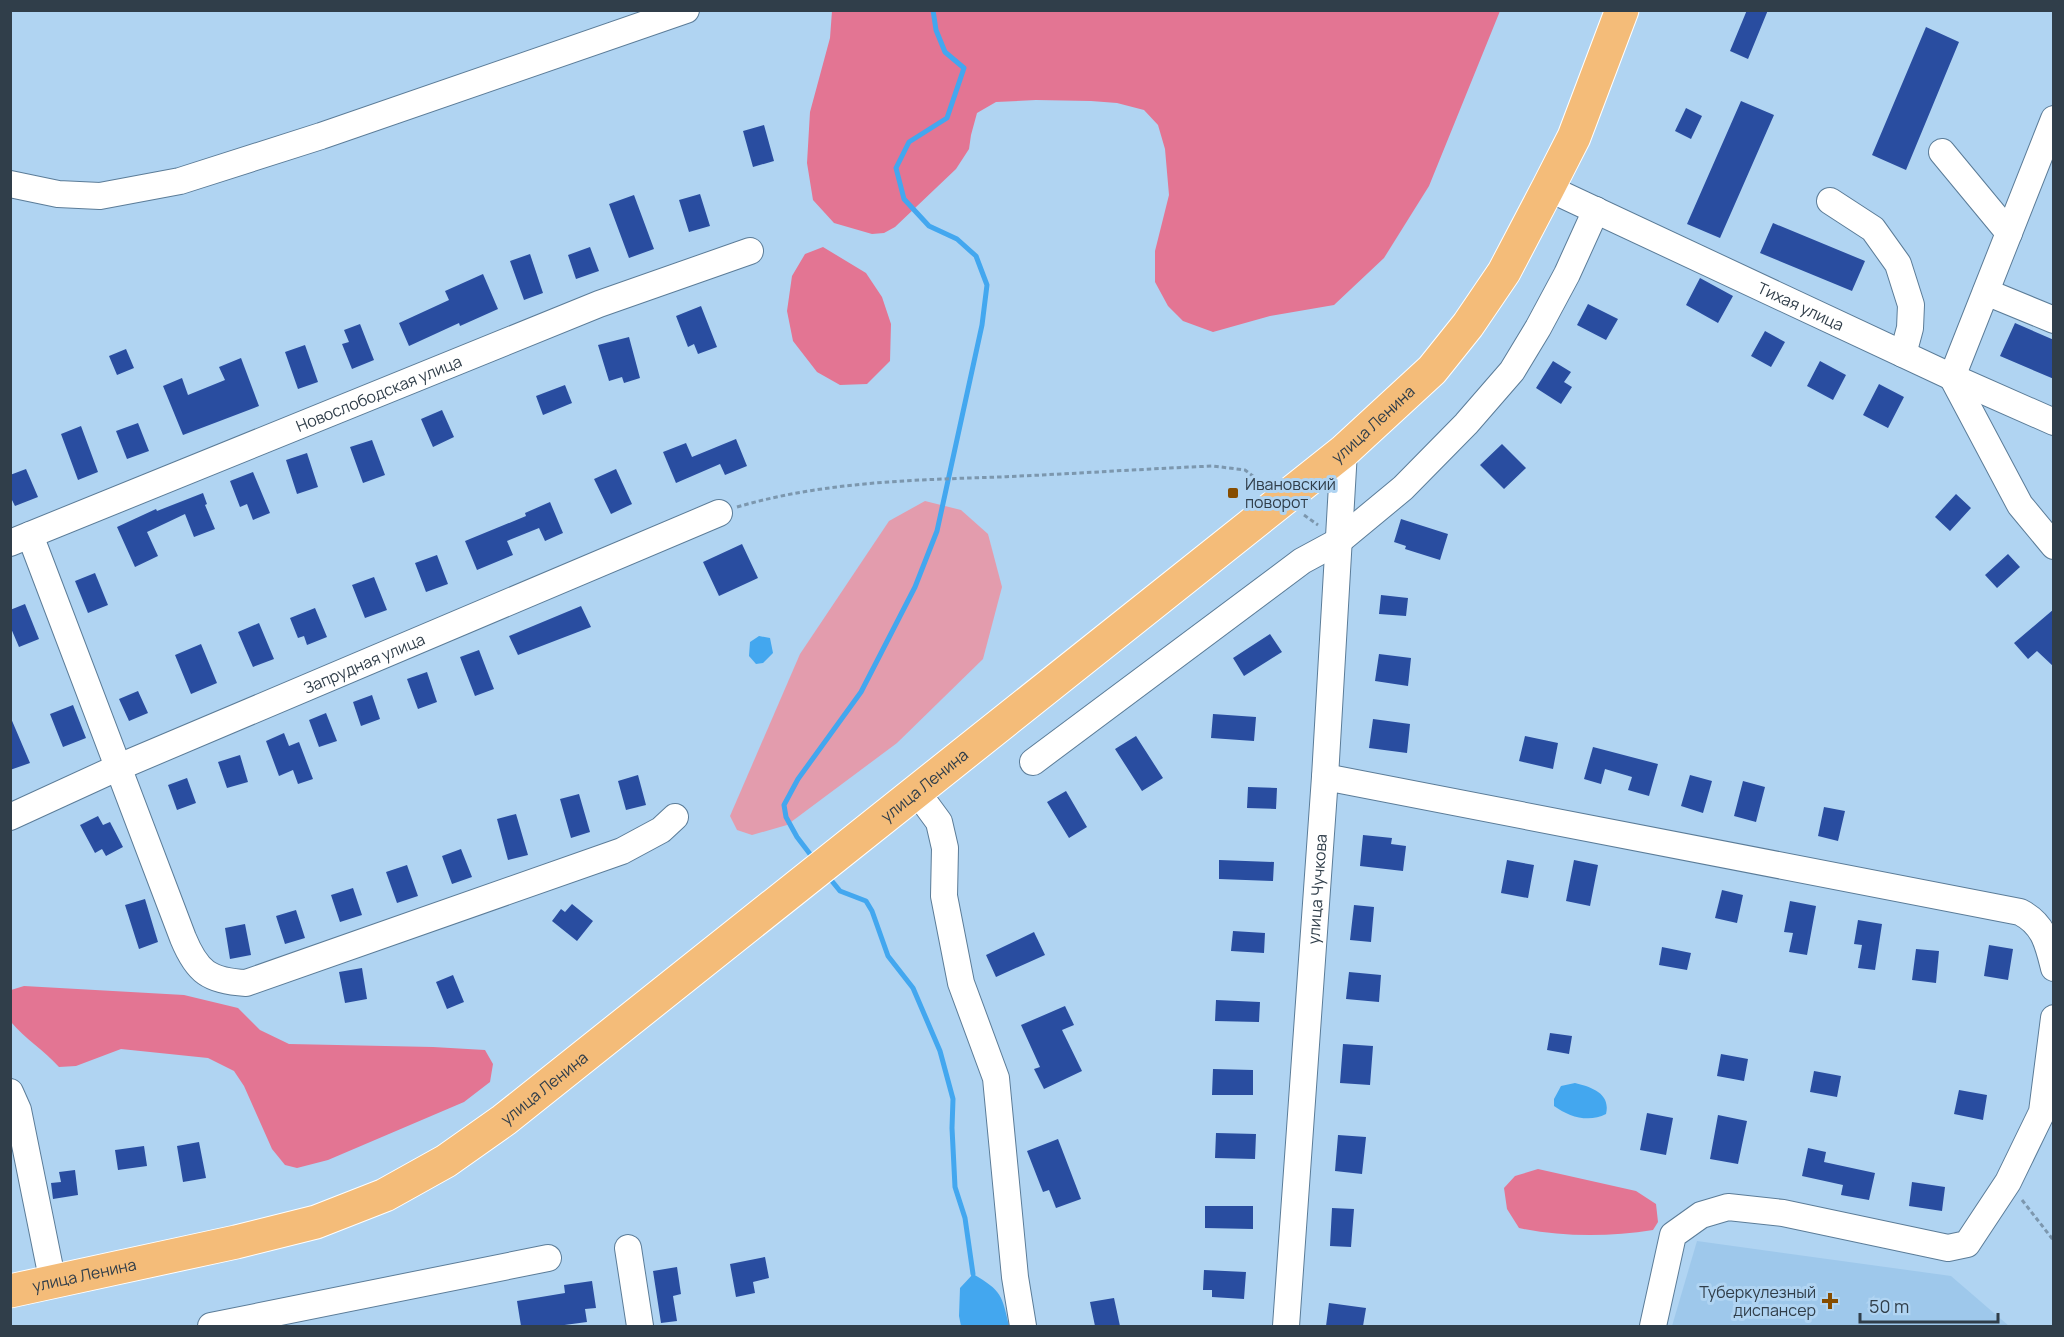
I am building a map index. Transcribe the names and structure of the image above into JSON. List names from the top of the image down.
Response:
{
  "streets": {
    "main road": ["улица Ленина"],
    "street": [
      "Тихая улица",
      "Новослободская улица",
      "Запрудная улица",
      "улица Чучкова"
    ]
  },
  "crossings": [
    ["Тихая улица", "улица Ленина"],
    ["улица Ленина", "улица Чучкова"]
  ],
  "places": {
    "transit": ["Ивановский поворот"],
    "health": ["Туберкулезный диспансер"]
  },
  "scale_bar": "50 m"
}
